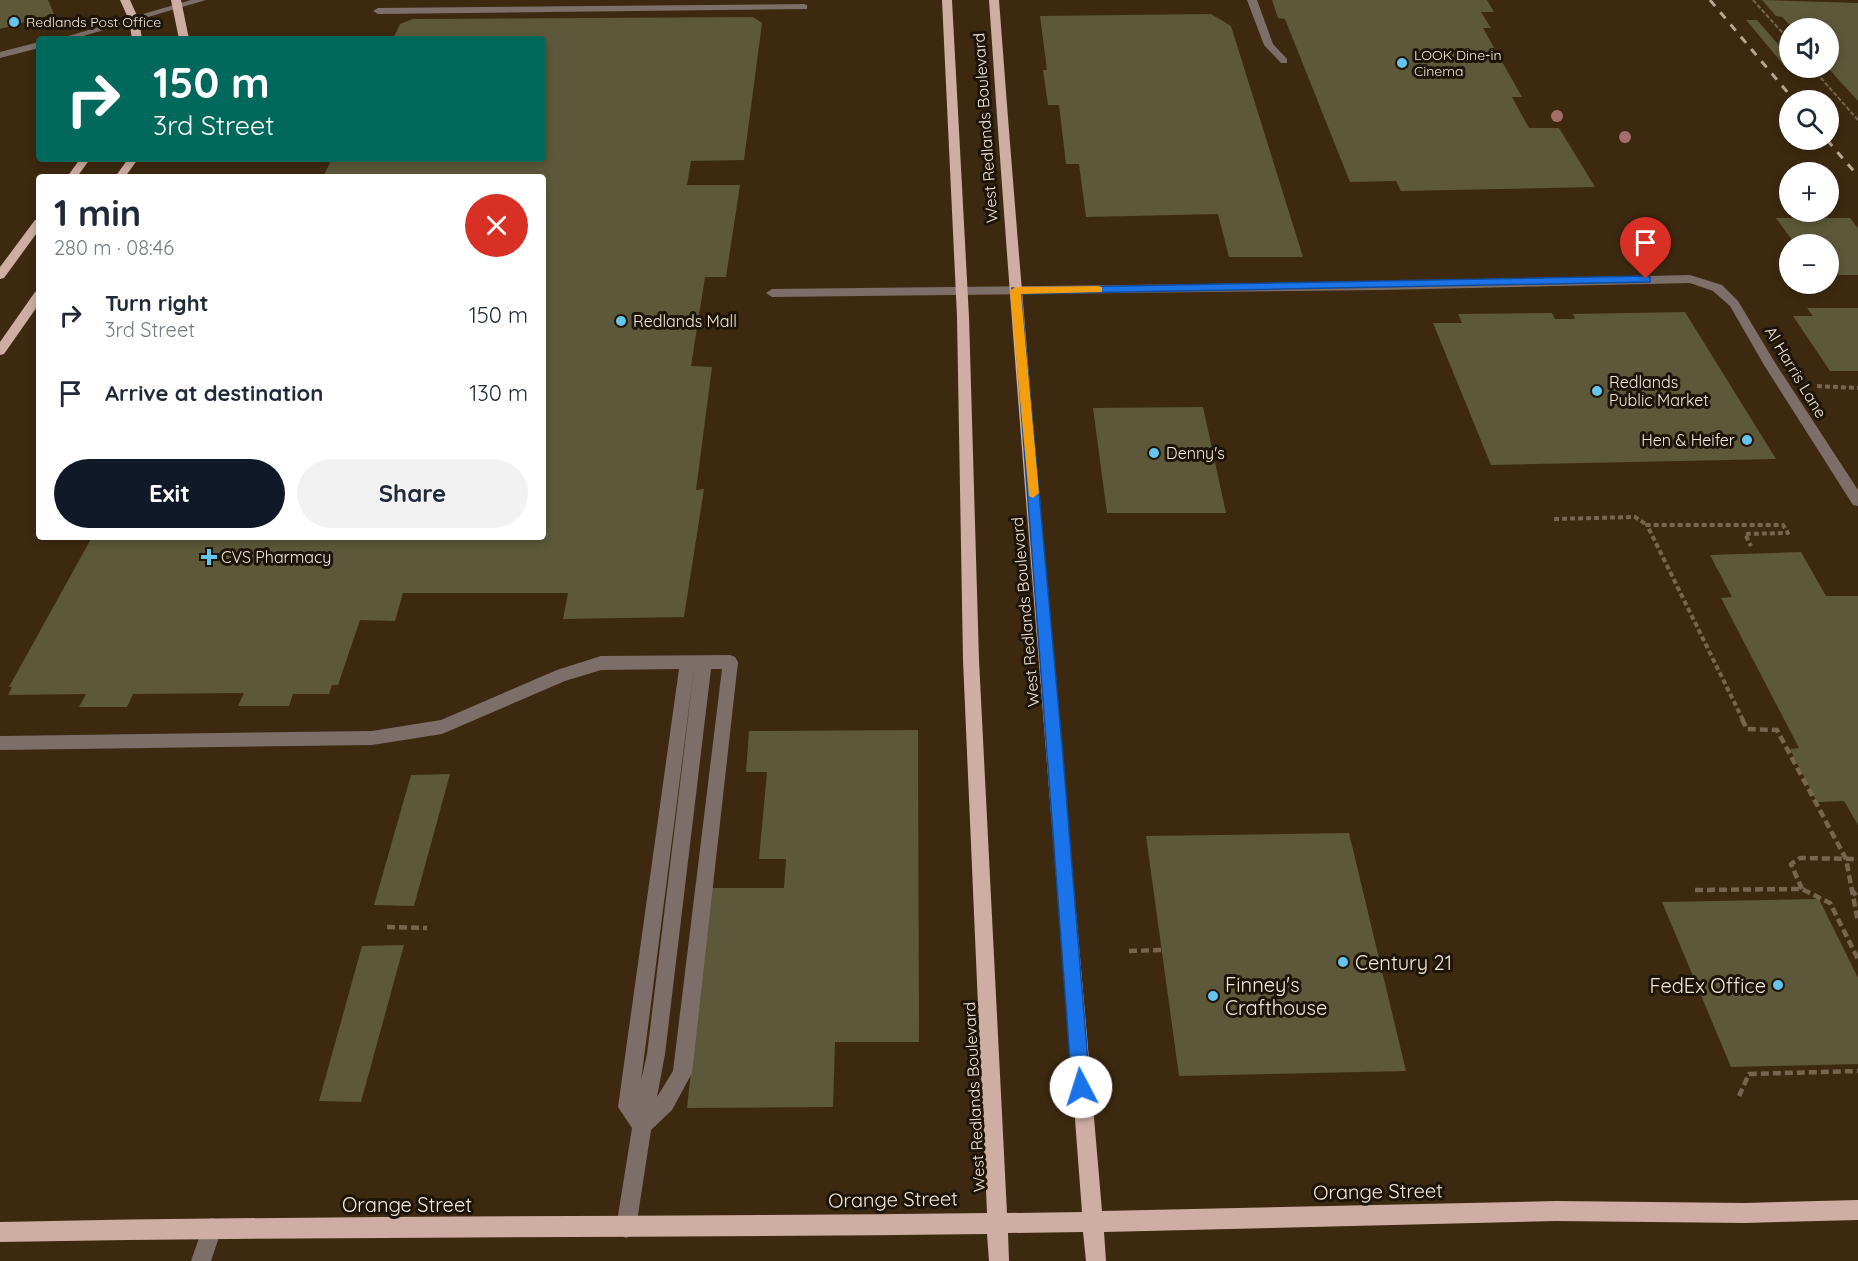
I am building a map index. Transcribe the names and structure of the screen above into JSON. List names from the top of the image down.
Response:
{
  "streets": {
    "main road": ["West Redlands Boulevard", "Orange Street"],
    "street": ["Al Harris Lane"]
  },
  "crossings": [
    ["West Redlands Boulevard", "Al Harris Lane"],
    ["West Redlands Boulevard", "Orange Street"]
  ],
  "places": {
    "other": [
      "Redlands Post Office",
      "LOOK Dine-in Cinema",
      "Redlands Mall",
      "Redlands Public Market",
      "Hen & Heifer",
      "Denny's",
      "Century 21",
      "FedEx Office",
      "Finney's Crafthouse"
    ],
    "health": ["CVS Pharmacy"]
  },
  "page": {
    "map_buttons": ["+", "−"],
    "turn": ["150 m", "3rd Street"],
    "heading": ["1 min", "280 m · 08:46"],
    "list": [
      {
        "name": "Turn right",
        "note": "3rd Street",
        "value": "150 m"
      },
      {
        "name": "Arrive at destination",
        "value": "130 m"
      }
    ],
    "buttons": ["Exit", "Share"]
  }
}
